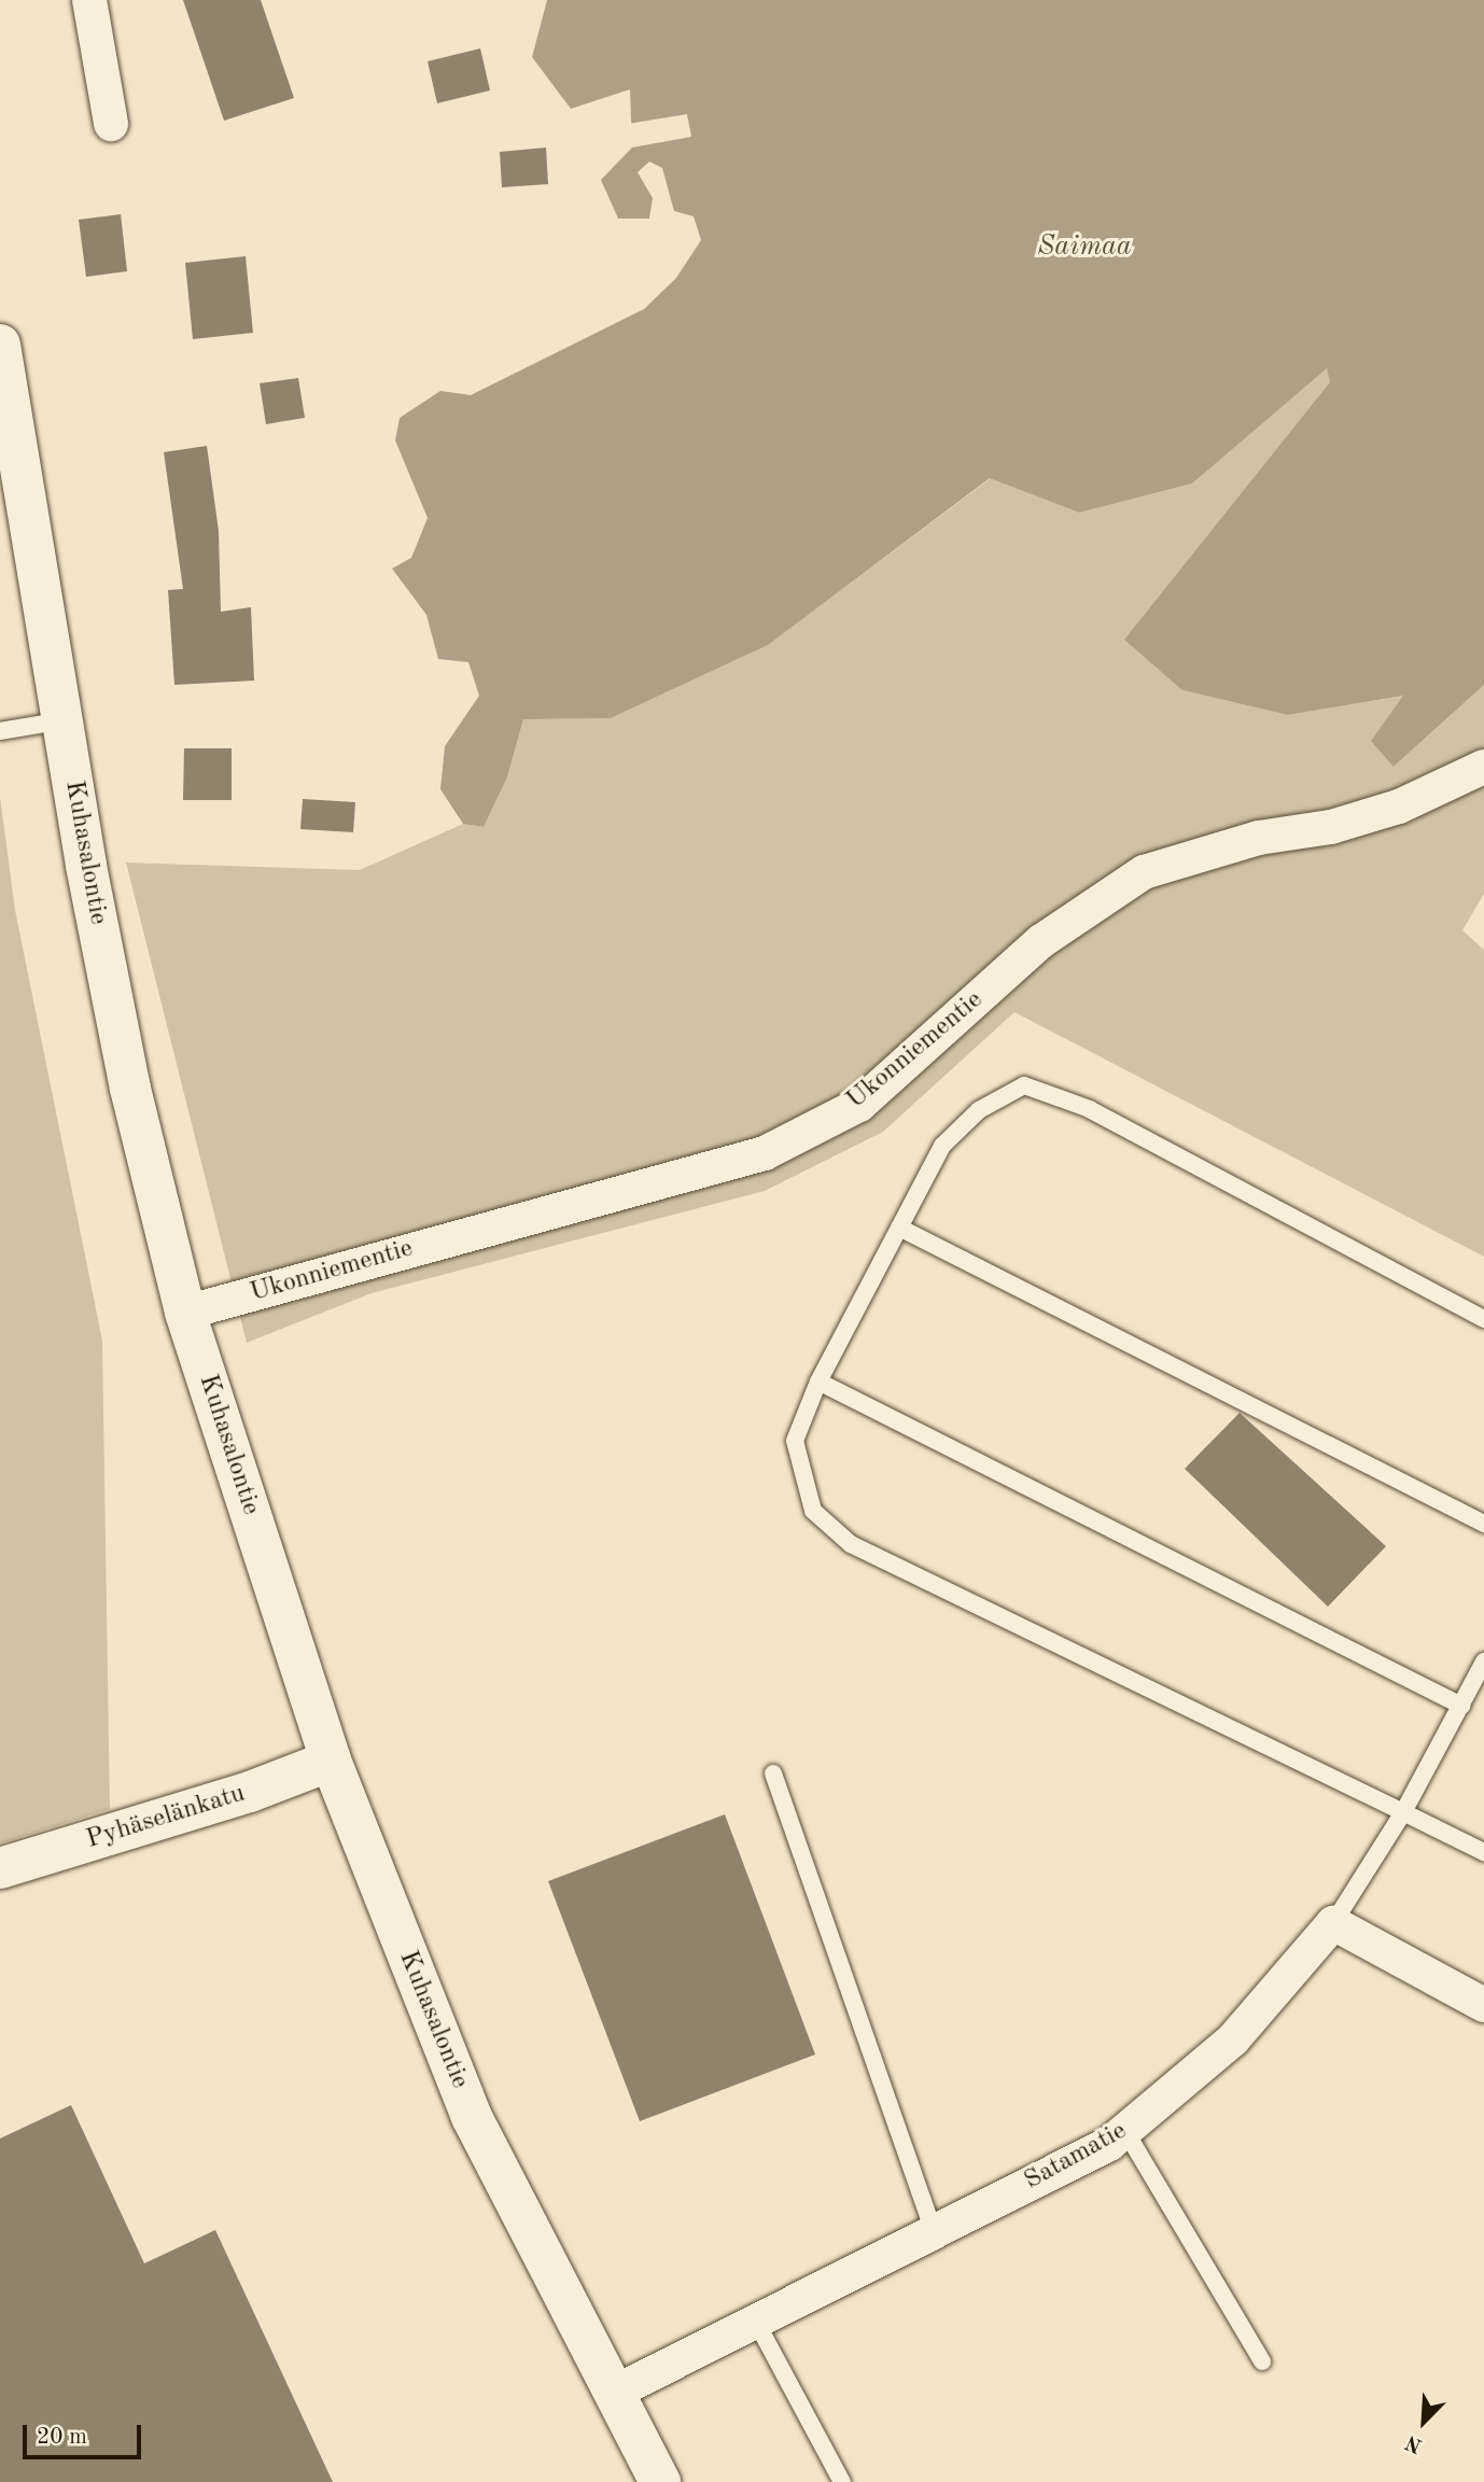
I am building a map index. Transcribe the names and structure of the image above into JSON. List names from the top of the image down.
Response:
{
  "streets": {
    "main road": ["Kuhasalontie", "Pyhäselänkatu"],
    "street": ["Ukonniementie", "Satamatie"]
  },
  "crossings": [
    ["Kuhasalontie", "Ukonniementie"],
    ["Kuhasalontie", "Pyhäselänkatu"],
    ["Kuhasalontie", "Satamatie"]
  ],
  "water": ["Saimaa"],
  "scale_bar": "20 m",
  "north": "bottom left"
}
